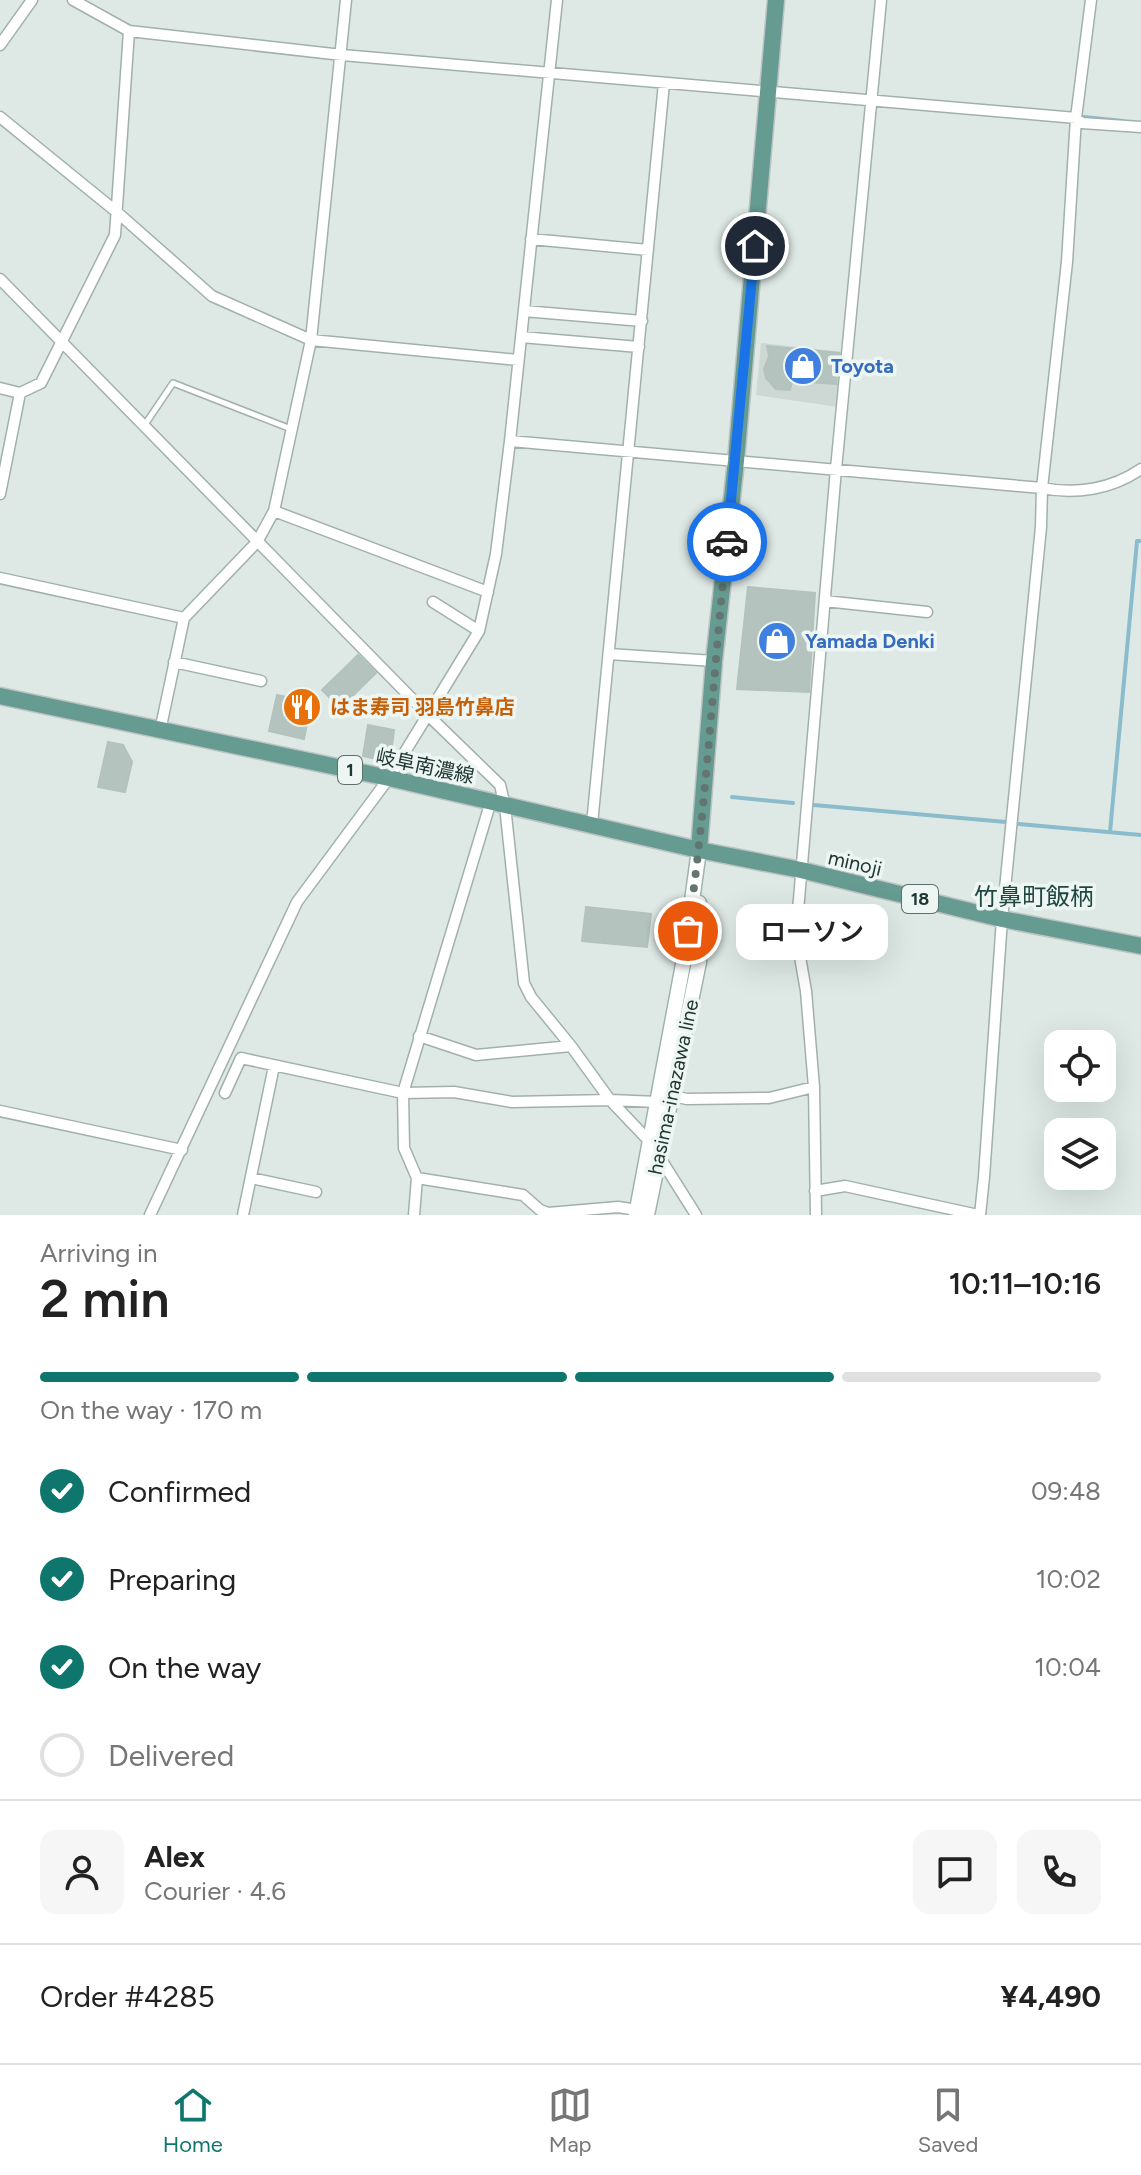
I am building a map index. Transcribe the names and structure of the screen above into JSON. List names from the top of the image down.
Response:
{
  "streets": {
    "main road": [
      "岐阜南濃線",
      "1",
      "minoji",
      "18",
      "hasima-inazawa line"
    ]
  },
  "crossings": [
    ["岐阜南濃線", "minoji"],
    ["岐阜南濃線", "hasima-inazawa line"],
    ["minoji", "hasima-inazawa line"]
  ],
  "districts": ["竹鼻町飯柄"],
  "places": {
    "shop": ["Toyota", "Yamada Denki"],
    "restaurant": ["はま寿司 羽島竹鼻店"],
    "other": ["ローソン"]
  },
  "page": {
    "bubble": "ローソン",
    "heading": ["2 min", "Arriving in", "10:11–10:16"],
    "panel": [
      "Alex",
      "Courier · 4.6",
      "Order #4285",
      "¥4,490"
    ],
    "bar": "On the way · 170 m",
    "list": [
      ["Confirmed", "09:48"],
      ["Preparing", "10:02"],
      ["On the way", "10:04"],
      "Delivered"
    ],
    "tabs": ["Home", "Map", "Saved"]
  }
}
